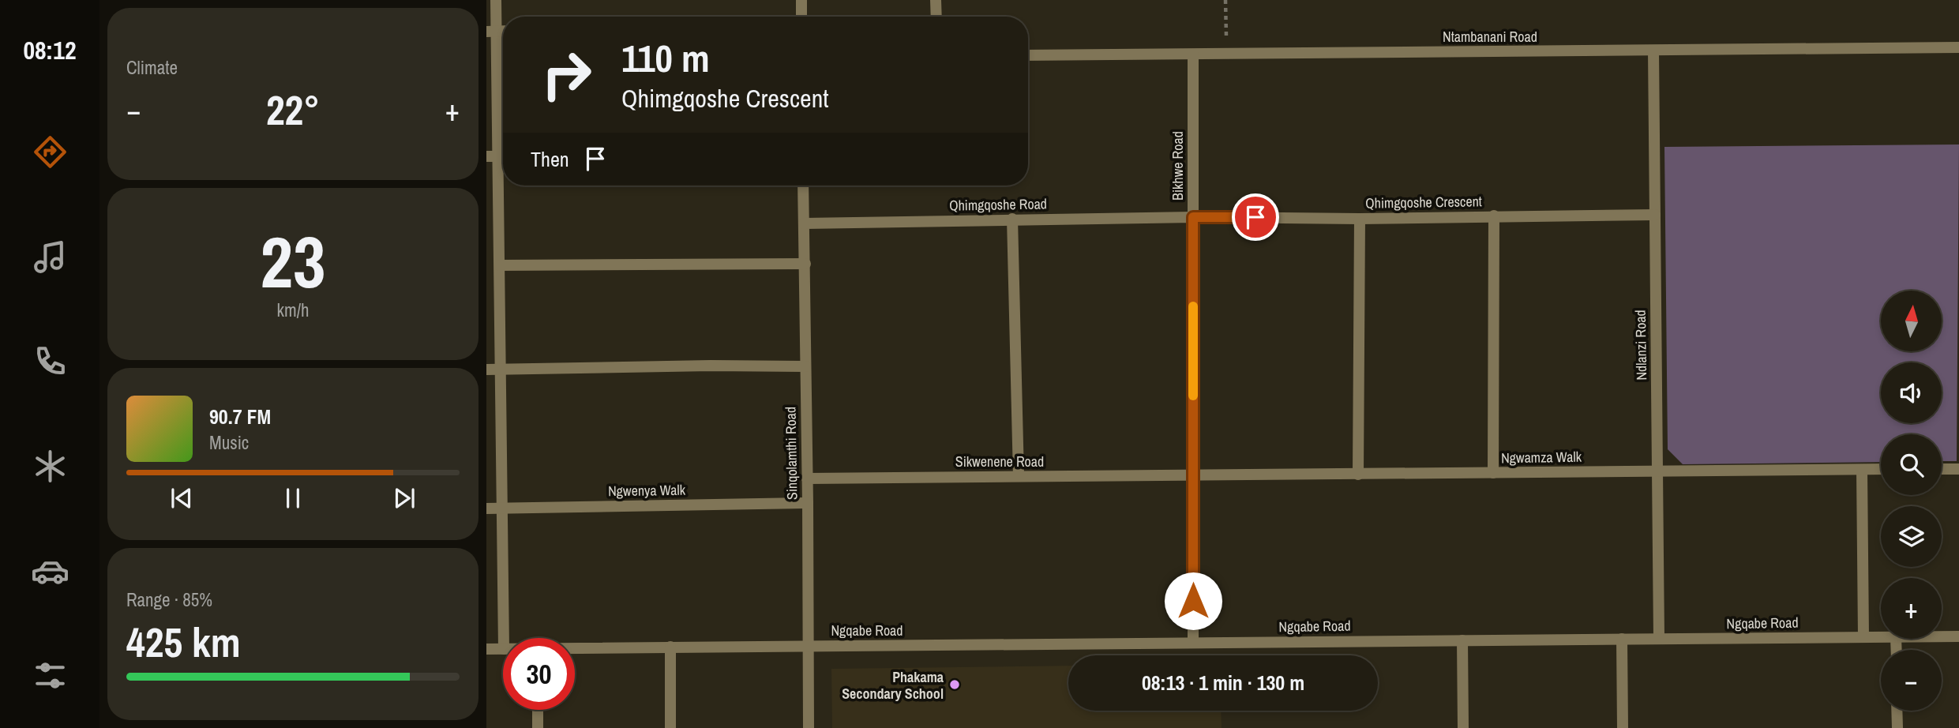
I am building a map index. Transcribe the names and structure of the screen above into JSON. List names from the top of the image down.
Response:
{
  "streets": {
    "street": [
      "Ntambanani Road",
      "Bikhwe Road",
      "Qhimgqoshe Crescent",
      "Qhimgqoshe Road",
      "Ndlanzi Road",
      "Sinqolamthi Road",
      "Ngwamza Walk",
      "Sikwenene Road",
      "Ngwenya Walk",
      "Ngqabe Road"
    ]
  },
  "crossings": [
    ["Ntambanani Road", "Bikhwe Road"],
    ["Ntambanani Road", "Ndlanzi Road"],
    ["Bikhwe Road", "Qhimgqoshe Crescent"],
    ["Bikhwe Road", "Qhimgqoshe Road"],
    ["Bikhwe Road", "Ngwamza Walk"],
    ["Bikhwe Road", "Sikwenene Road"],
    ["Bikhwe Road", "Ngqabe Road"],
    ["Qhimgqoshe Crescent", "Qhimgqoshe Road"],
    ["Qhimgqoshe Crescent", "Ndlanzi Road"],
    ["Qhimgqoshe Road", "Sinqolamthi Road"],
    ["Ndlanzi Road", "Ngwamza Walk"],
    ["Ndlanzi Road", "Ngqabe Road"],
    ["Sinqolamthi Road", "Sikwenene Road"],
    ["Sinqolamthi Road", "Ngwenya Walk"],
    ["Sinqolamthi Road", "Ngqabe Road"],
    ["Ngwamza Walk", "Sikwenene Road"]
  ],
  "places": ["Phakama Secondary School"],
  "north": "top",
  "page": {
    "tabs": "08:12",
    "tile": [
      "Climate",
      ["23", "km/h"],
      ["Range · 85%", "425 km"]
    ],
    "turn": ["110 m", "Qhimgqoshe Crescent"],
    "heat": ["−", "22°", "+"],
    "then": "Then",
    "map_buttons": ["+", "−"],
    "song": ["90.7 FM", "Music"],
    "limit": "30",
    "trip": "08:13 · 1 min · 130 m"
  }
}
